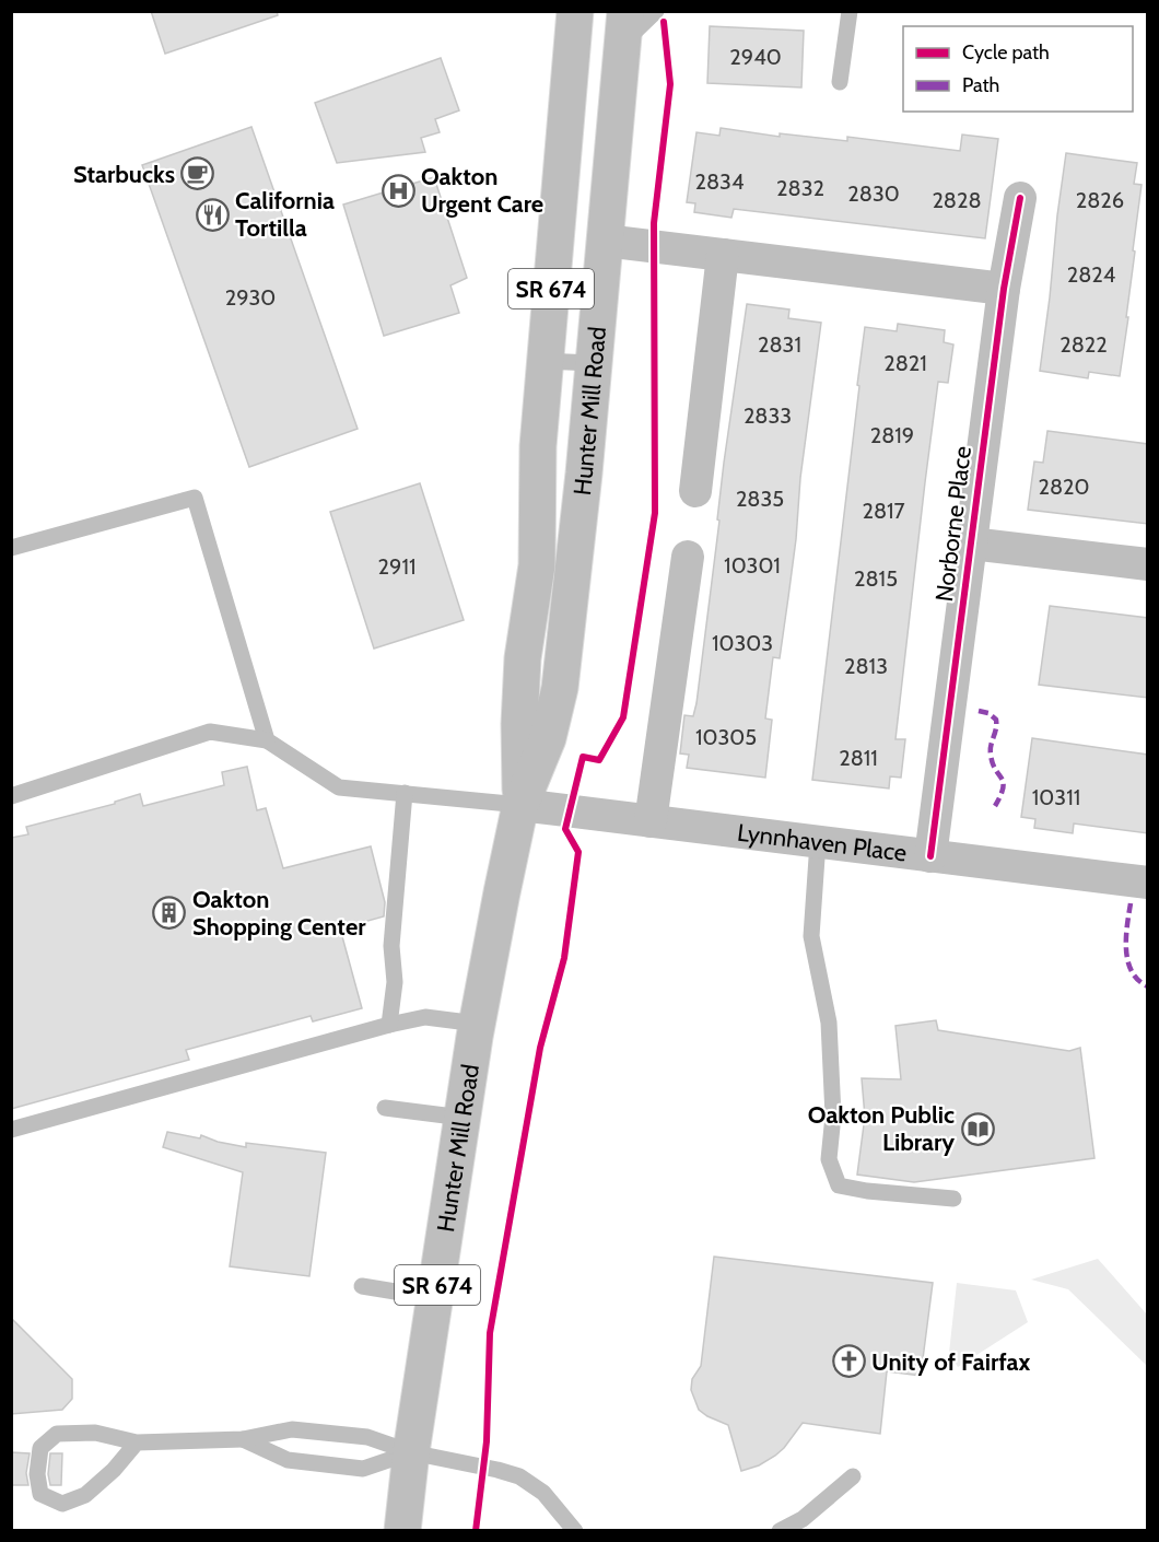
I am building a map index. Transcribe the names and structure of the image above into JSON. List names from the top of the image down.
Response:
{
  "streets": {
    "main road": ["SR 674", "Hunter Mill Road"],
    "street": ["Norborne Place", "Lynnhaven Place"]
  },
  "crossings": [
    ["Hunter Mill Road", "Lynnhaven Place"],
    ["Norborne Place", "Lynnhaven Place"]
  ],
  "places": {
    "cafe": ["Starbucks"],
    "hospital": ["Oakton Urgent Care"],
    "restaurant": ["California Tortilla"],
    "building": ["Oakton Shopping Center"],
    "library": ["Oakton Public Library"],
    "church": ["Unity of Fairfax"]
  },
  "house_numbers": [
    "2940",
    "2834",
    "2832",
    "2830",
    "2828",
    "2826",
    "2824",
    "2930",
    "2831",
    "2822",
    "2821",
    "2833",
    "2819",
    "2820",
    "2835",
    "2817",
    "10301",
    "2911",
    "2815",
    "10303",
    "2813",
    "10305",
    "2811",
    "10311"
  ],
  "legend": ["Cycle path", "Path"]
}
